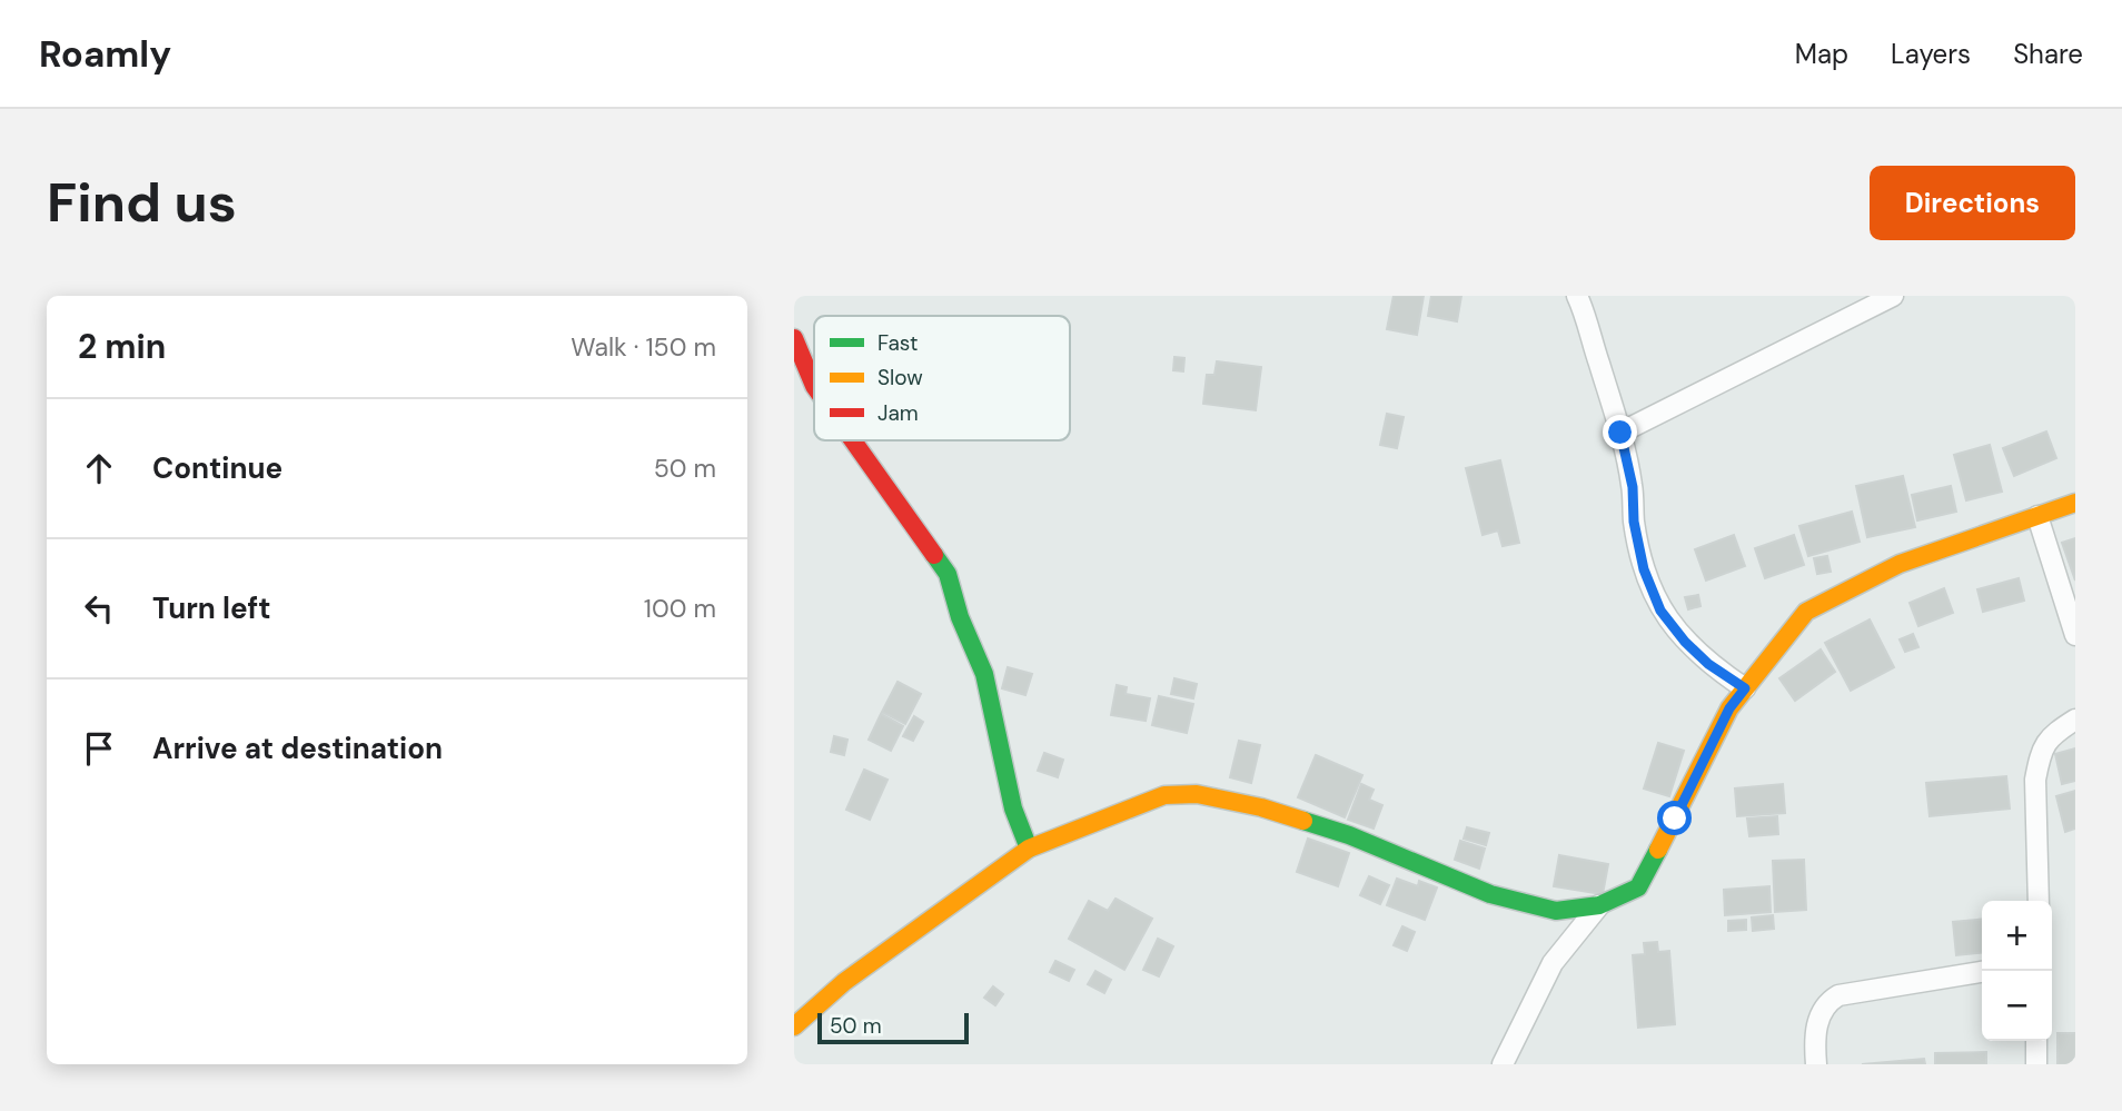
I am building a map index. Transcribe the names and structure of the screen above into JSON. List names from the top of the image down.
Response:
{
  "legend": ["Fast", "Slow", "Jam"],
  "scale_bar": "50 m",
  "page": {
    "header": "Roamly",
    "nav": ["Map", "Layers", "Share"],
    "buttons": "Directions",
    "title": "Find us",
    "heading": ["2 min", "Walk · 150 m"],
    "list": [
      ["Continue", "50 m"],
      ["Turn left", "100 m"],
      "Arrive at destination"
    ],
    "map_buttons": ["+", "−"],
    "scale": "50 m"
  }
}
